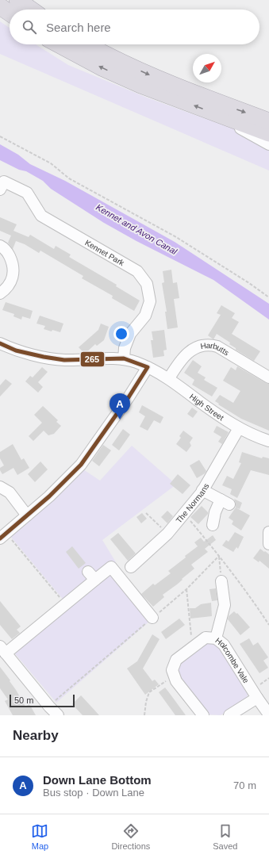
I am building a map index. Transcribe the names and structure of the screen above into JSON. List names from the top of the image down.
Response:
{
  "streets": {
    "street": [
      "Kennet Park",
      "Harbutts",
      "High Street",
      "The Normans",
      "Holcombe Vale"
    ]
  },
  "crossings": [
    ["Kennet Park", "High Street"],
    ["Harbutts", "High Street"],
    ["High Street", "The Normans"]
  ],
  "water": ["Kennet and Avon Canal"],
  "lines": ["transit line 265"],
  "scale_bar": "50 m",
  "north": "top right",
  "page": {
    "search": "Search here",
    "pins": "A",
    "scale": "50 m",
    "heading": "Nearby",
    "list": [
      {
        "mark": "A",
        "name": "Down Lane Bottom",
        "note": "Bus stop · Down Lane",
        "value": "70 m"
      }
    ],
    "nav": ["Map", "Directions", "Saved"]
  }
}
